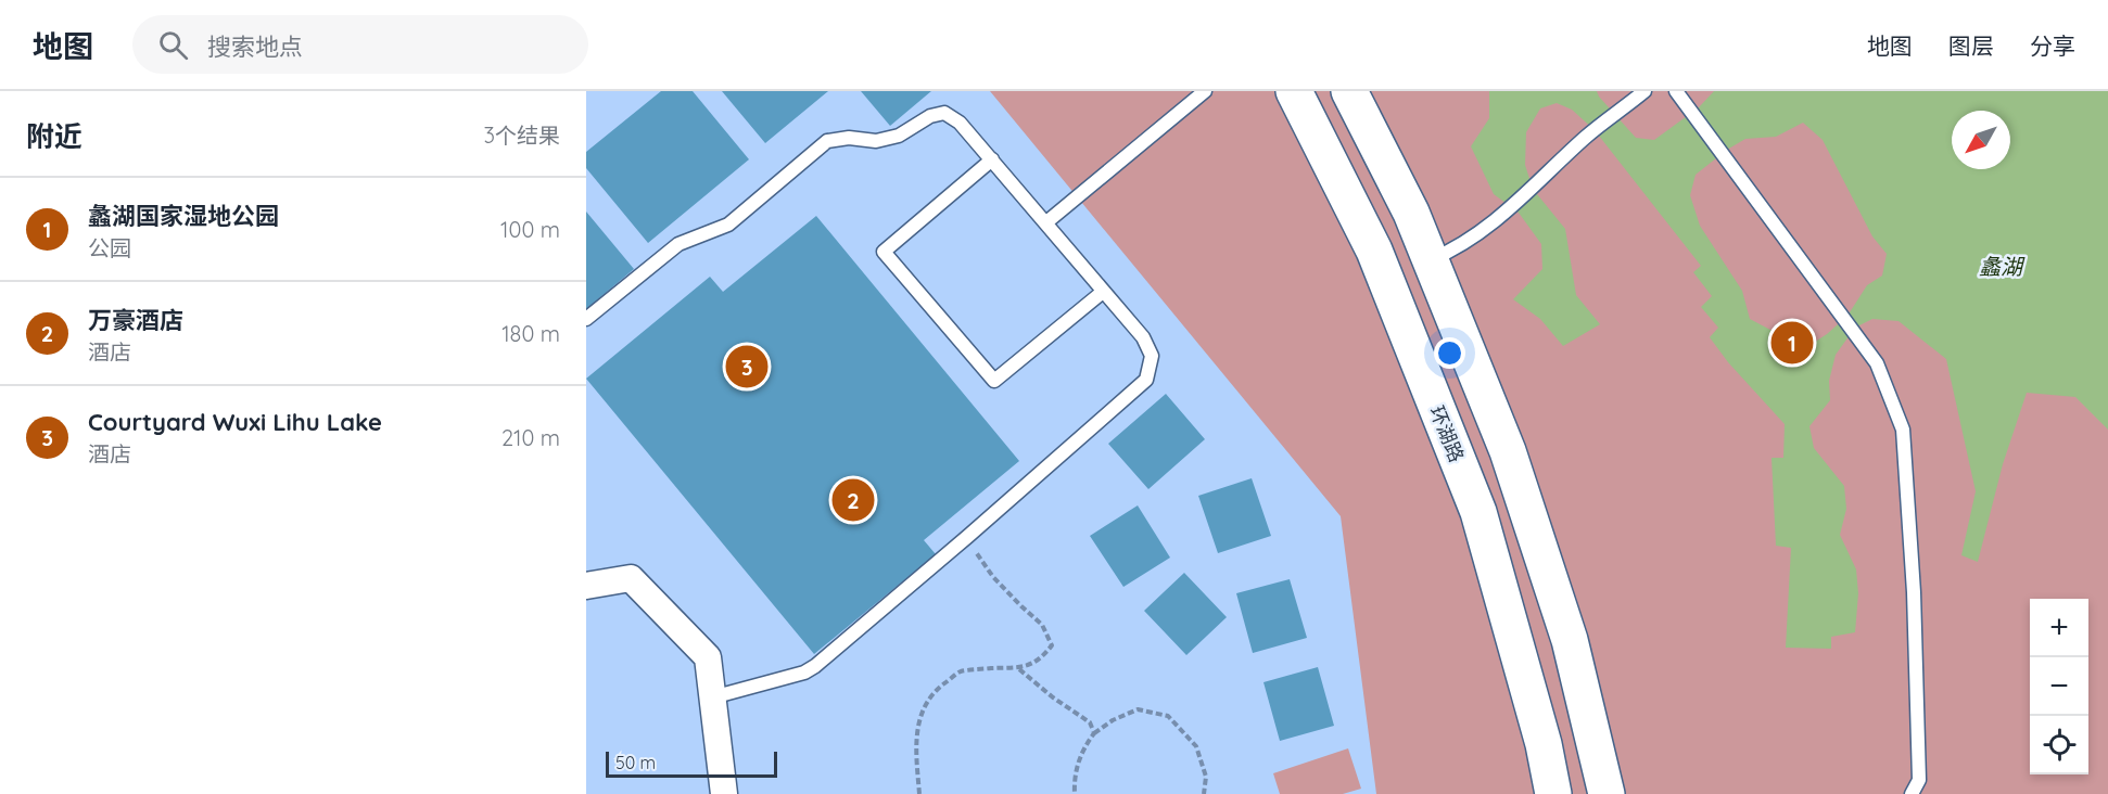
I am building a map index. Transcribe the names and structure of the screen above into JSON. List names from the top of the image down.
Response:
{
  "streets": {
    "main road": ["环湖路"]
  },
  "water": ["蠡湖"],
  "scale_bar": "50 m",
  "north": "bottom left",
  "page": {
    "header": "地图",
    "search": "搜索地点",
    "nav": ["地图", "图层", "分享"],
    "heading": ["附近", "3个结果"],
    "list": [
      {
        "mark": "1",
        "name": "蠡湖国家湿地公园",
        "note": "公园",
        "value": "100 m"
      },
      {
        "mark": "2",
        "name": "万豪酒店",
        "note": "酒店",
        "value": "180 m"
      },
      {
        "mark": "3",
        "name": "Courtyard Wuxi Lihu Lake",
        "note": "酒店",
        "value": "210 m"
      }
    ],
    "pins": ["1", "3", "2"],
    "map_buttons": ["+", "−"],
    "scale": "50 m"
  }
}
